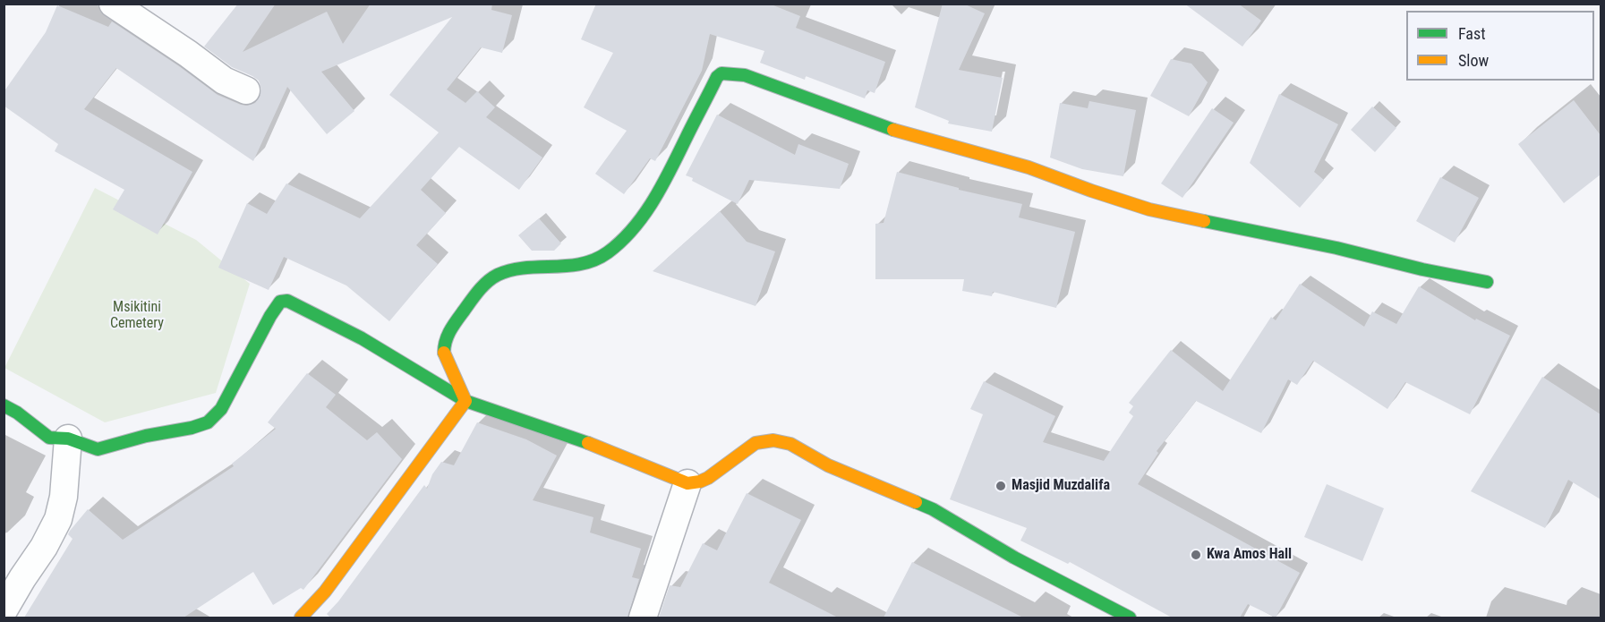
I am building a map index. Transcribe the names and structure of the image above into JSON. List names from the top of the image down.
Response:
{
  "parks": ["Msikitini Cemetery"],
  "places": ["Masjid Muzdalifa", "Kwa Amos Hall"],
  "legend": ["Fast", "Slow"]
}
